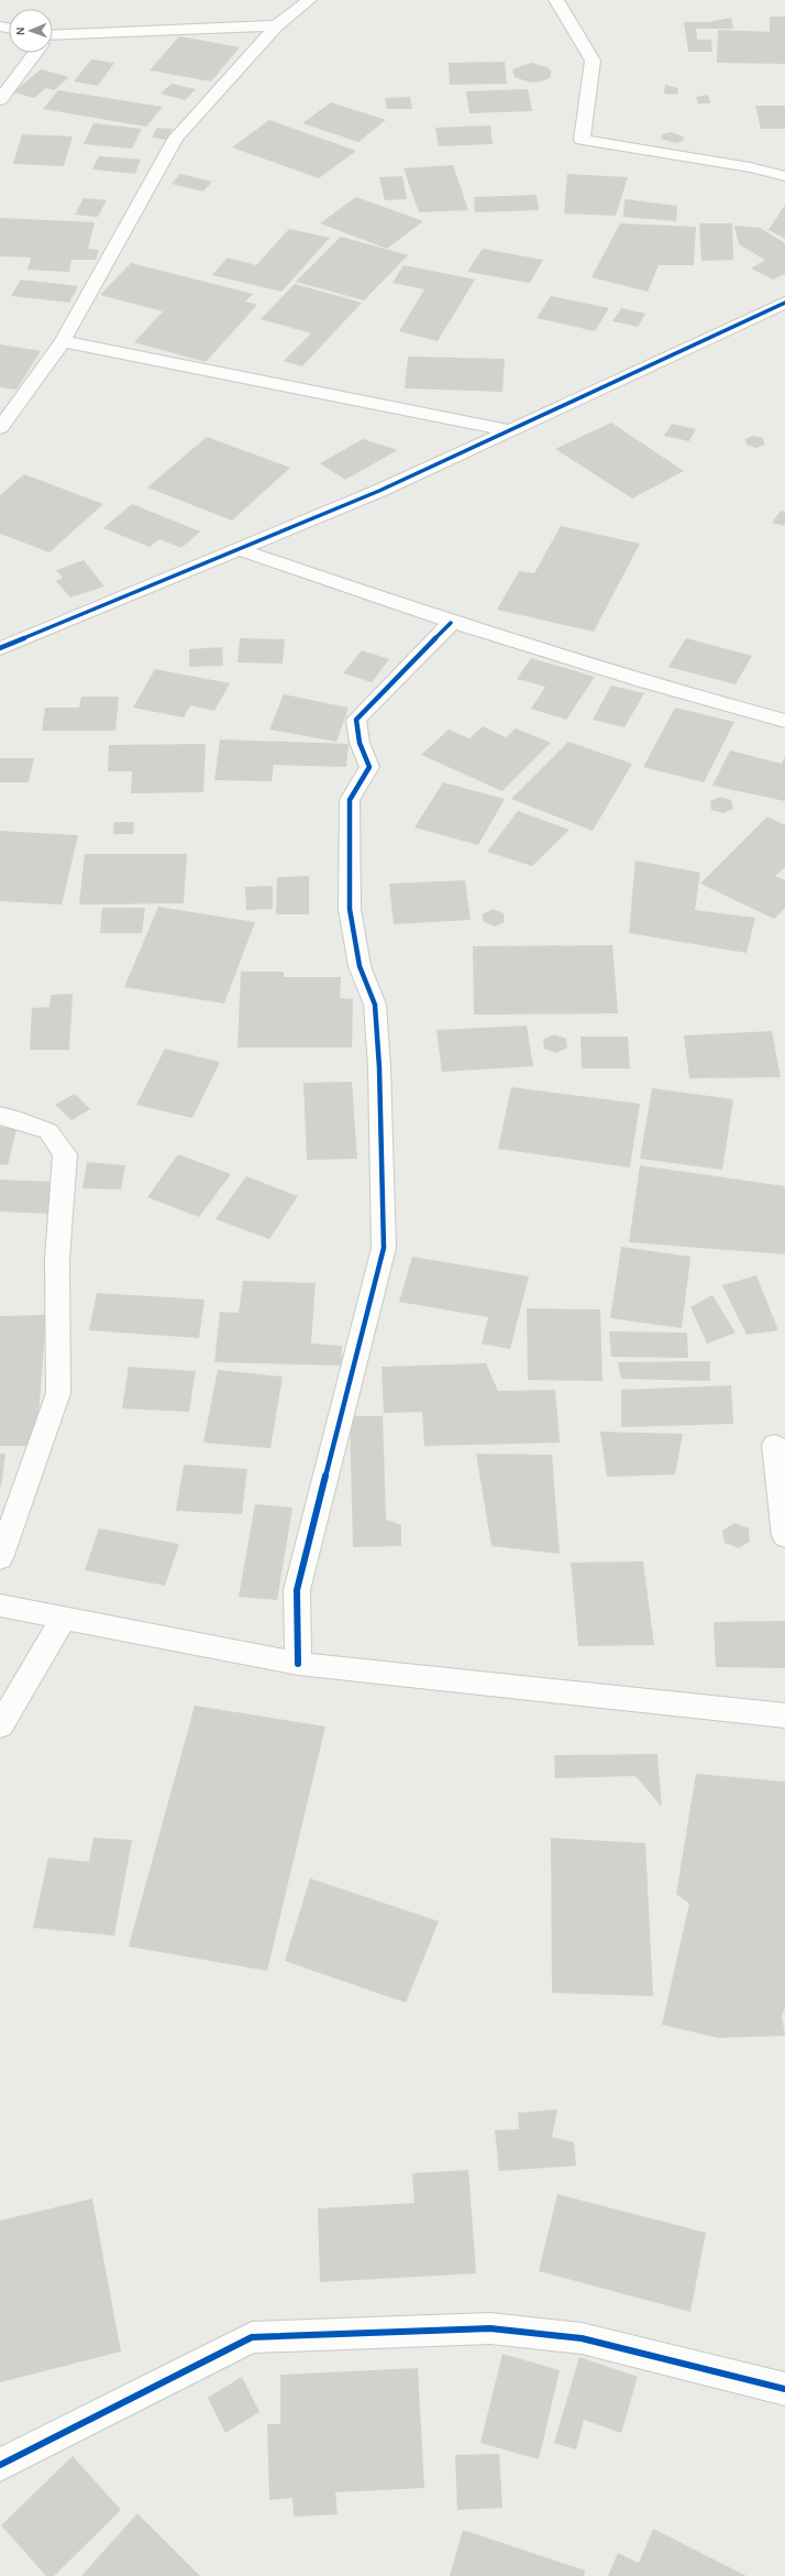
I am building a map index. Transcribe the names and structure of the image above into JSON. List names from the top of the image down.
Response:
{
  "north": "left"
}
